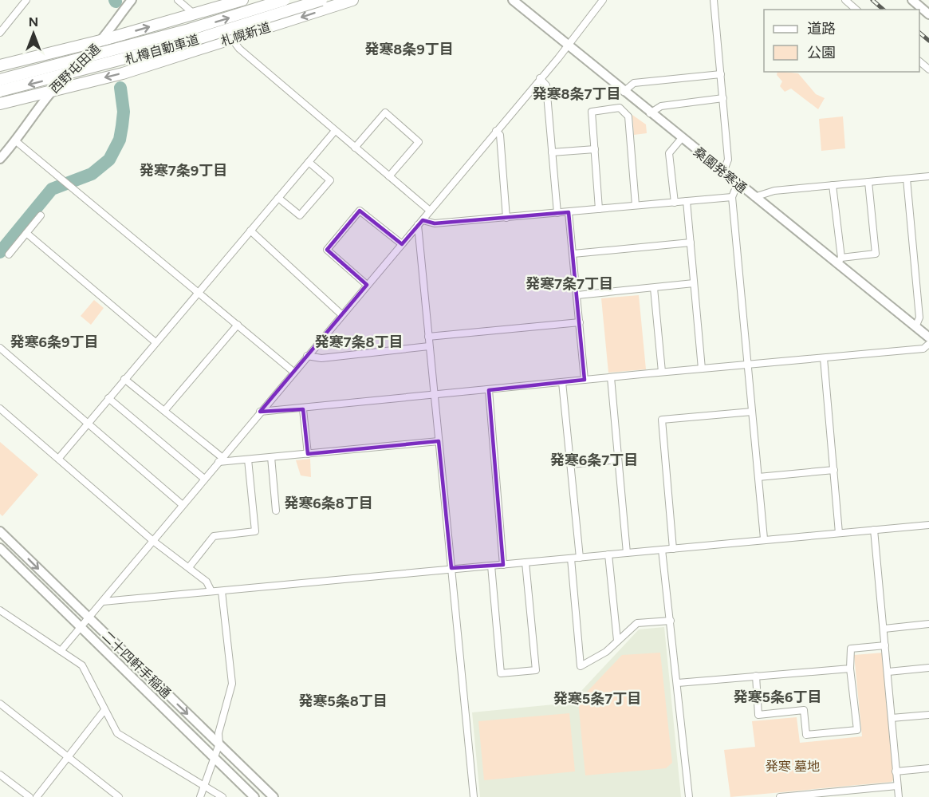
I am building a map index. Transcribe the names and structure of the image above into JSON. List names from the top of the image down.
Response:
{
  "streets": {
    "highway": ["札幌新道", "札樽自動車道"],
    "street": ["西野屯田通", "桑園発寒通", "二十四軒手稲通"]
  },
  "crossings": [
    ["札幌新道", "西野屯田通"]
  ],
  "districts": [
    "発寒8条9丁目",
    "発寒8条7丁目",
    "発寒7条9丁目",
    "発寒7条7丁目",
    "発寒6条9丁目",
    "発寒7条8丁目",
    "発寒6条7丁目",
    "発寒6条8丁目",
    "発寒5条6丁目",
    "発寒5条7丁目",
    "発寒5条8丁目"
  ],
  "parks": ["発寒 墓地"],
  "legend": ["道路", "公園"],
  "north": "top"
}
